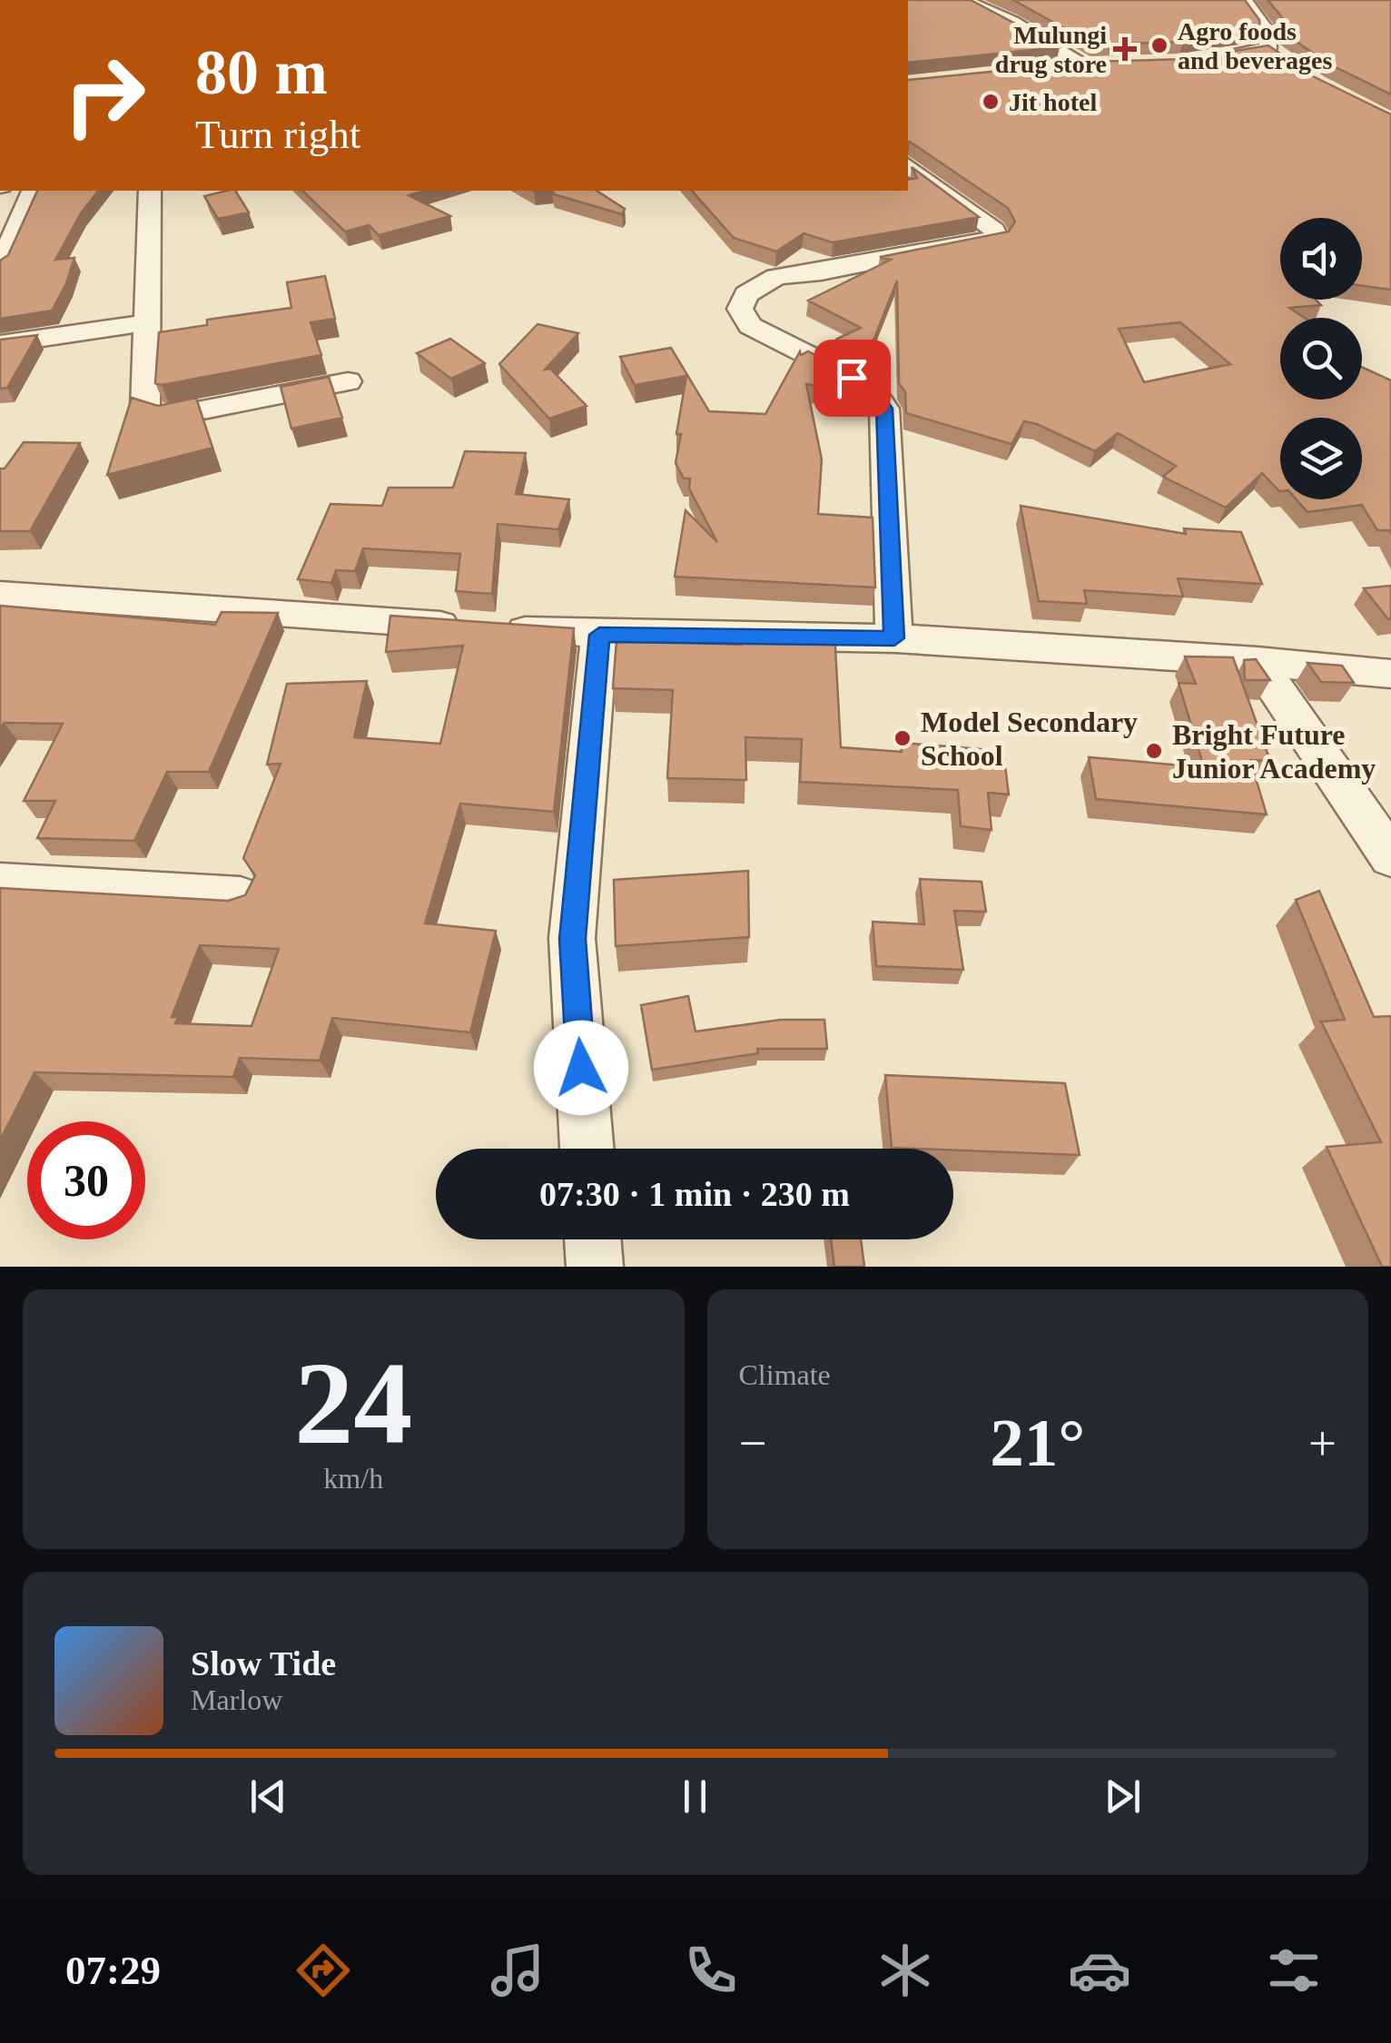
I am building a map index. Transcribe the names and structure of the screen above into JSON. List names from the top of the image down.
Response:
{
  "places": {
    "other": [
      "Agro foods and beverages",
      "Jit hotel",
      "Model Secondary School",
      "Bright Future Junior Academy"
    ],
    "health": ["Mulungi drug store"]
  },
  "page": {
    "turn": ["80 m", "Turn right"],
    "limit": "30",
    "trip": "07:30 · 1 min · 230 m",
    "tile": [
      ["24", "km/h"],
      "Climate"
    ],
    "heat": ["−", "21°", "+"],
    "song": ["Slow Tide", "Marlow"],
    "tabs": "07:29"
  }
}
